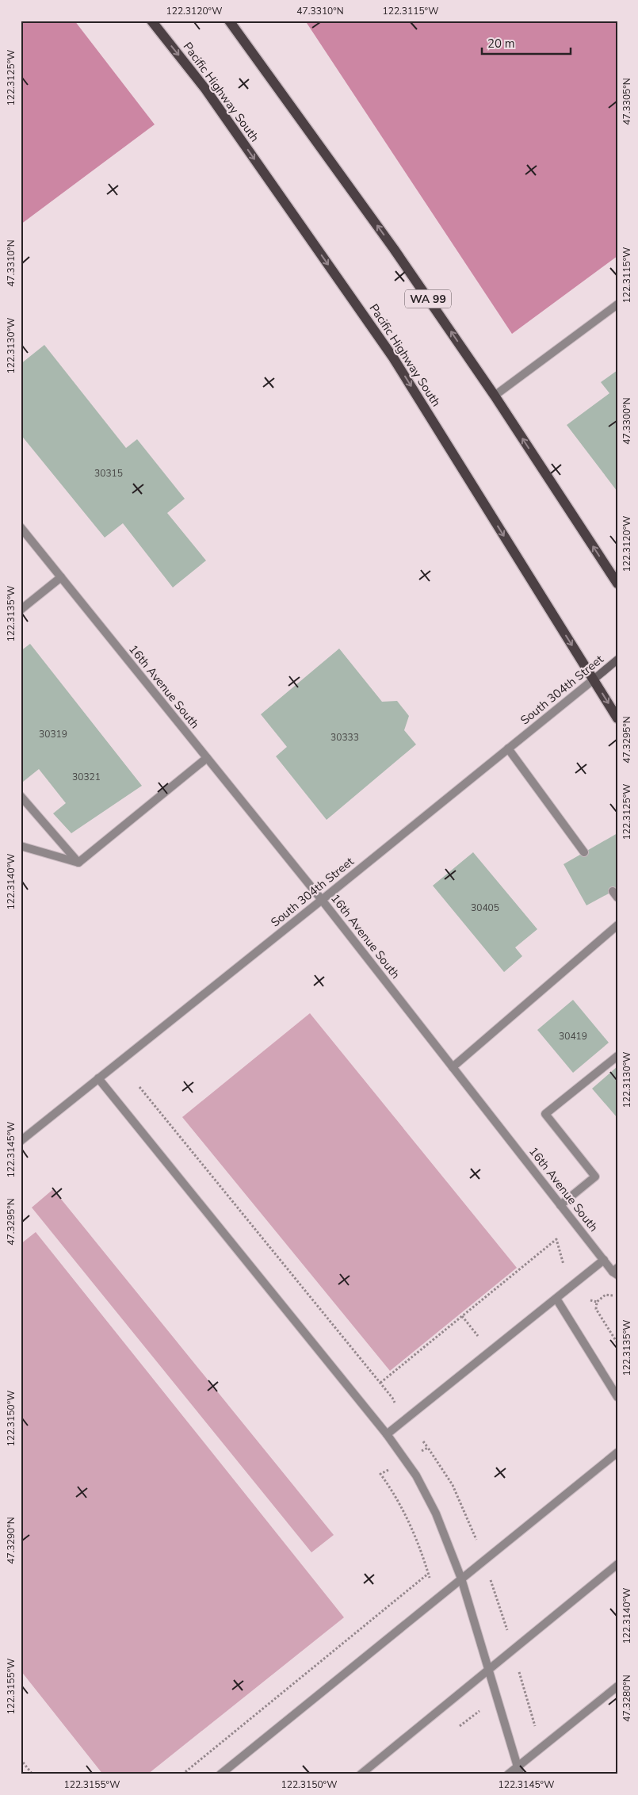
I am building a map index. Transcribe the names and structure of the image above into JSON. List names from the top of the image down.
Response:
{
  "streets": {
    "main road": ["Pacific Highway South", "WA 99"],
    "street": ["16th Avenue South", "South 304th Street"]
  },
  "crossings": [
    ["Pacific Highway South", "South 304th Street"],
    ["16th Avenue South", "South 304th Street"]
  ],
  "house_numbers": [
    "30315",
    "30319",
    "30333",
    "30321",
    "30405",
    "30419"
  ],
  "scale_bar": "20 m",
  "coordinates": [
    "122.3120°W",
    "47.3310°N",
    "122.3115°W",
    "122.3125°W",
    "47.3305°N",
    "122.3130°W",
    "47.3300°N",
    "122.3135°W",
    "47.3295°N",
    "122.3140°W",
    "122.3145°W",
    "122.3150°W",
    "47.3290°N",
    "122.3155°W",
    "47.3280°N"
  ]
}
